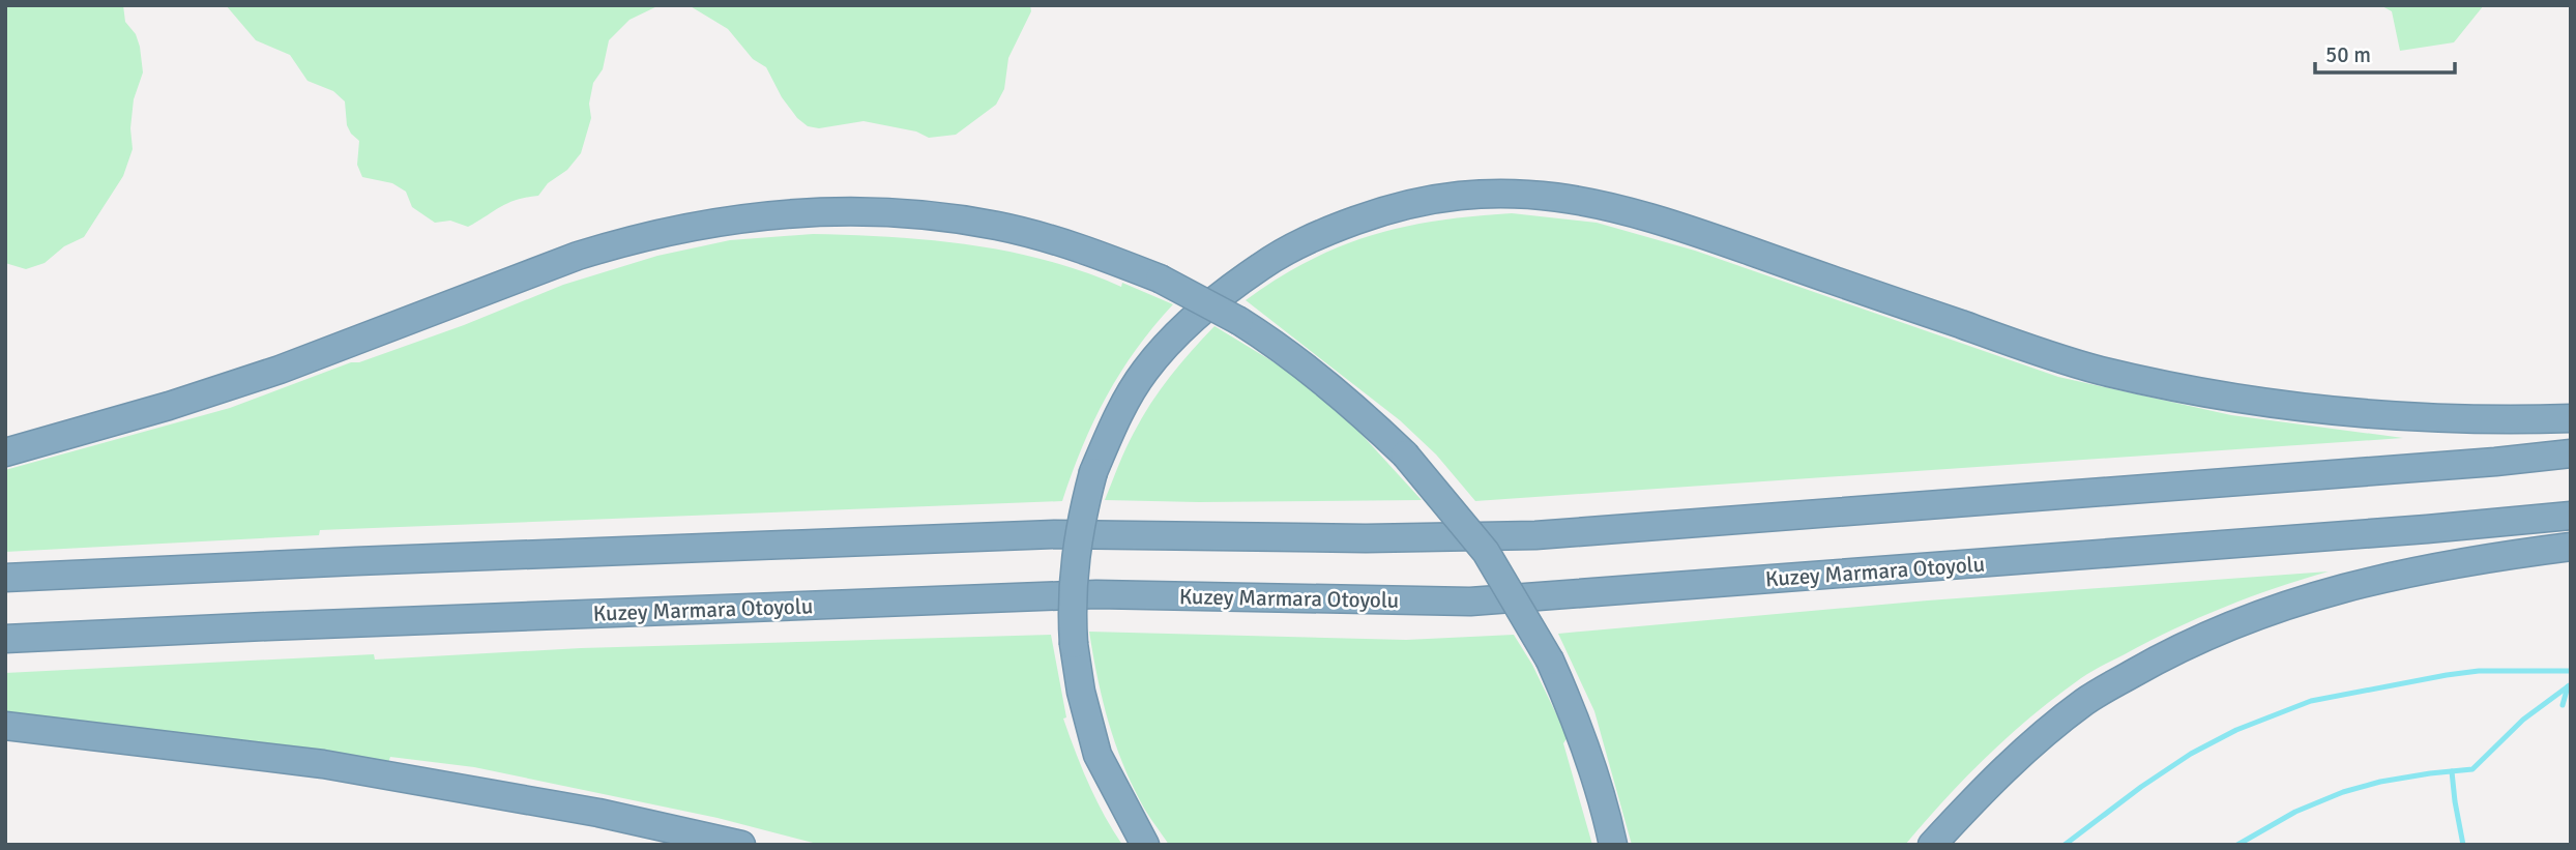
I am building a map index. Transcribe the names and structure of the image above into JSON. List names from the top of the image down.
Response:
{
  "streets": {
    "highway": ["Kuzey Marmara Otoyolu"]
  },
  "scale_bar": "50 m"
}
